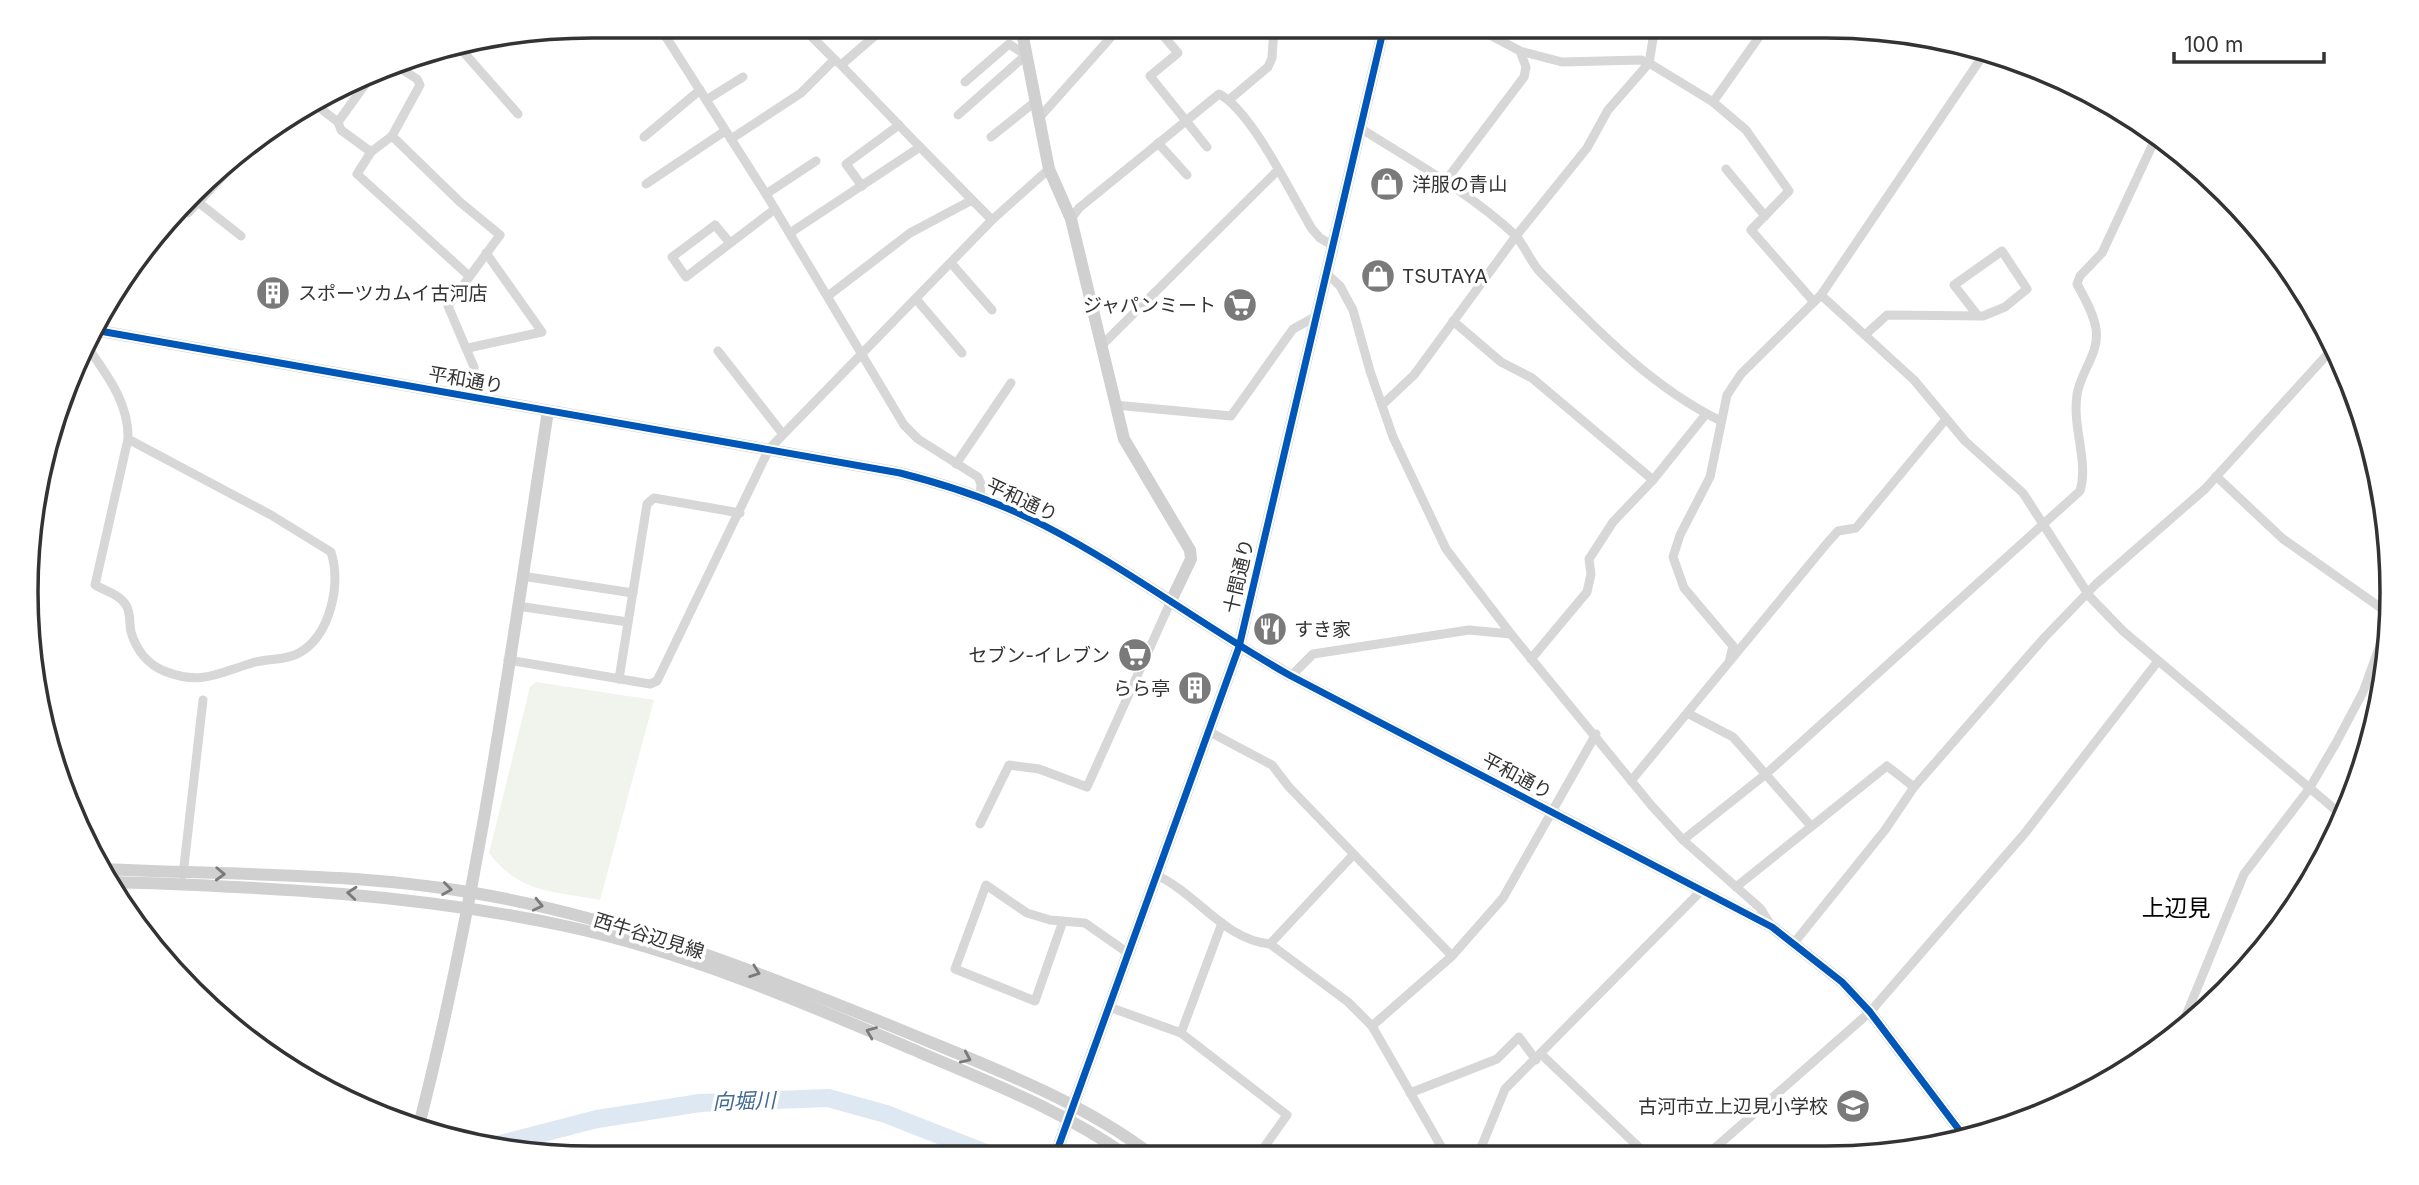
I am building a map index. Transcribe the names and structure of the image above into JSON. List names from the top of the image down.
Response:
{
  "streets": {
    "street": ["平和通り", "十間通り", "西牛谷辺見線"]
  },
  "crossings": [
    ["平和通り", "十間通り"],
    ["十間通り", "西牛谷辺見線"]
  ],
  "districts": ["上辺見"],
  "water": ["向堀川"],
  "places": {
    "shop": ["洋服の青山", "TSUTAYA"],
    "building": ["スポーツカムイ古河店", "らら亭"],
    "supermarket": ["ジャパンミート", "セブン-イレブン"],
    "restaurant": ["すき家"],
    "school or university": ["古河市立上辺見小学校"]
  },
  "scale_bar": "100 m"
}
